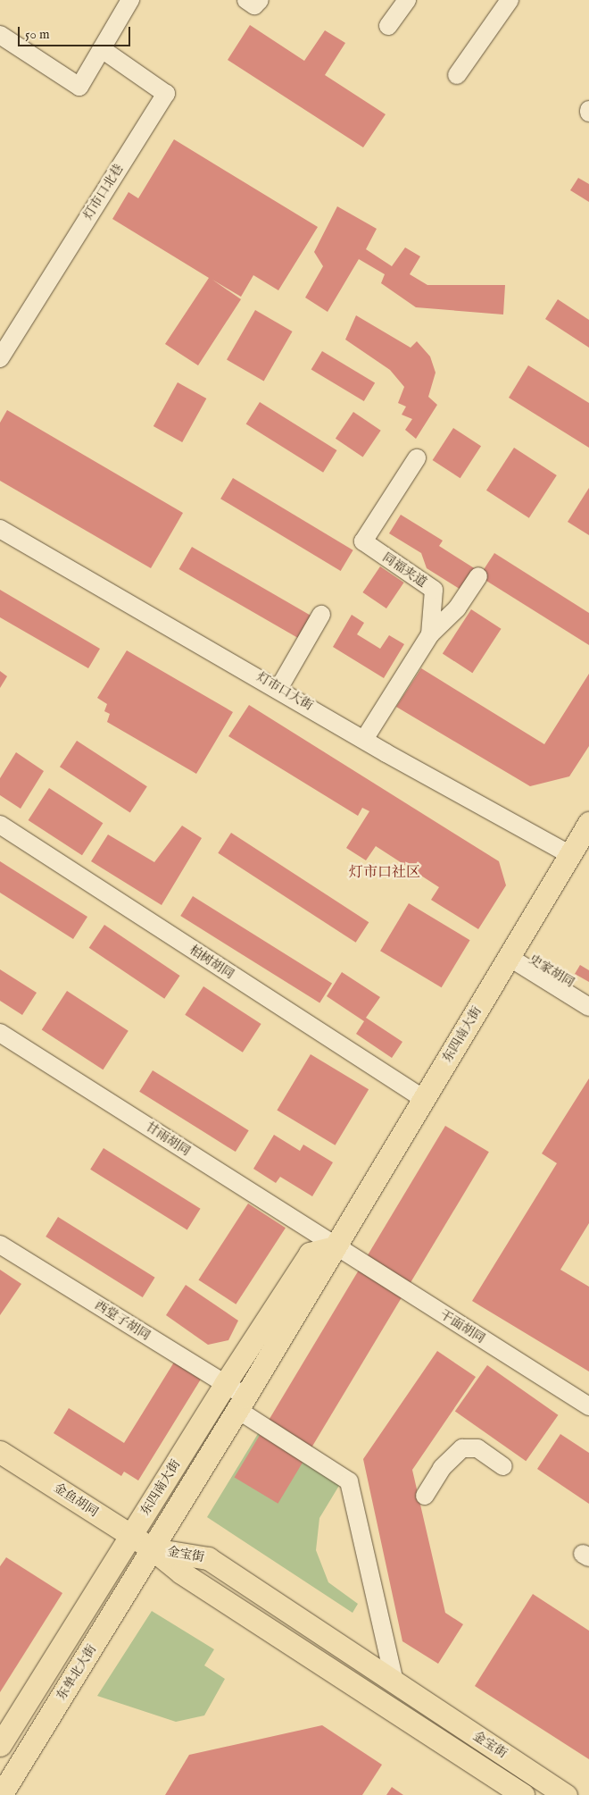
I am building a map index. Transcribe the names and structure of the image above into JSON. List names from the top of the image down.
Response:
{
  "streets": {
    "main road": [
      "东四南大街",
      "金鱼胡同",
      "金宝街",
      "东单北大街"
    ],
    "street": [
      "灯市口北巷",
      "同福夹道",
      "灯市口大街",
      "柏树胡同",
      "史家胡同",
      "甘雨胡同",
      "西堂子胡同",
      "干面胡同"
    ]
  },
  "crossings": [
    ["同福夹道", "灯市口大街"],
    ["灯市口大街", "东四南大街"],
    ["柏树胡同", "东四南大街"],
    ["史家胡同", "东四南大街"],
    ["东四南大街", "甘雨胡同"],
    ["东四南大街", "西堂子胡同"],
    ["东四南大街", "干面胡同"],
    ["东四南大街", "金鱼胡同"],
    ["东四南大街", "金宝街"],
    ["东四南大街", "东单北大街"],
    ["甘雨胡同", "干面胡同"],
    ["西堂子胡同", "金宝街"],
    ["金鱼胡同", "金宝街"],
    ["金鱼胡同", "东单北大街"],
    ["金宝街", "东单北大街"]
  ],
  "districts": ["灯市口社区"],
  "scale_bar": "50 m"
}
